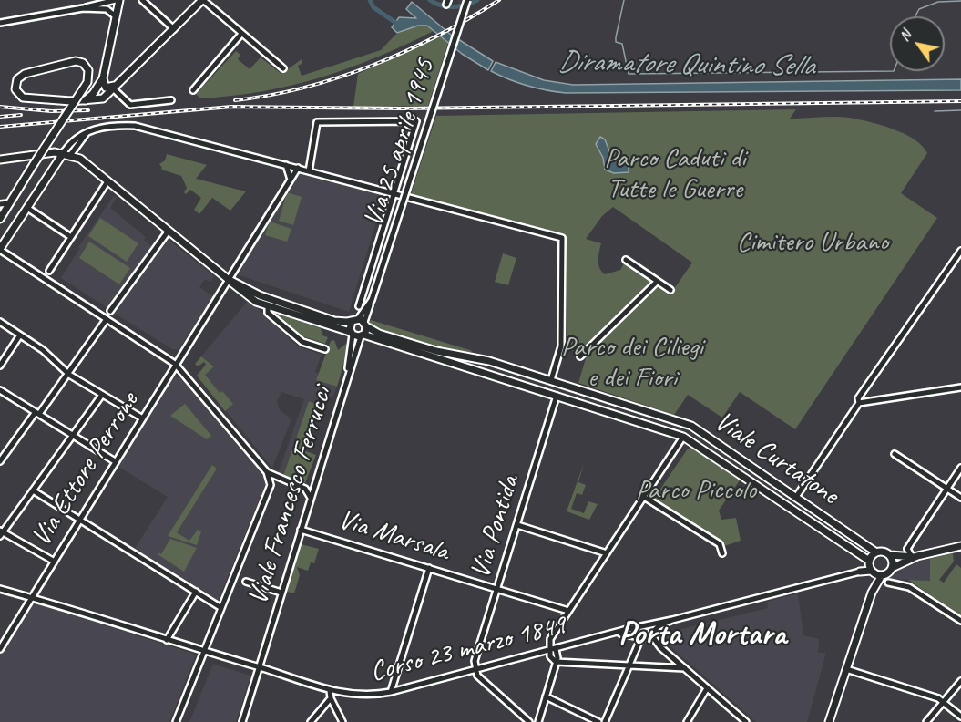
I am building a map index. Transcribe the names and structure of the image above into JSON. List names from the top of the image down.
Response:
{
  "streets": {
    "main road": ["Viale Curtatone"],
    "street": [
      "Via 25 aprile 1945",
      "Via Ettore Perrone",
      "Viale Francesco Ferrucci",
      "Via Pontida",
      "Via Marsala",
      "Corso 23 marzo 1849"
    ]
  },
  "crossings": [
    ["Via 25 aprile 1945", "Viale Curtatone"],
    ["Viale Curtatone", "Via Ettore Perrone"],
    ["Viale Curtatone", "Viale Francesco Ferrucci"],
    ["Viale Curtatone", "Via Pontida"],
    ["Via Ettore Perrone", "Corso 23 marzo 1849"],
    ["Viale Francesco Ferrucci", "Via Marsala"],
    ["Viale Francesco Ferrucci", "Corso 23 marzo 1849"],
    ["Via Pontida", "Via Marsala"],
    ["Via Pontida", "Corso 23 marzo 1849"]
  ],
  "districts": ["Porta Mortara"],
  "water": ["Diramatore Quintino Sella"],
  "parks": [
    "Parco Caduti di Tutte le Guerre",
    "Cimitero Urbano",
    "Parco dei Ciliegi e dei Fiori",
    "Parco Piccolo"
  ],
  "north": "top left"
}
